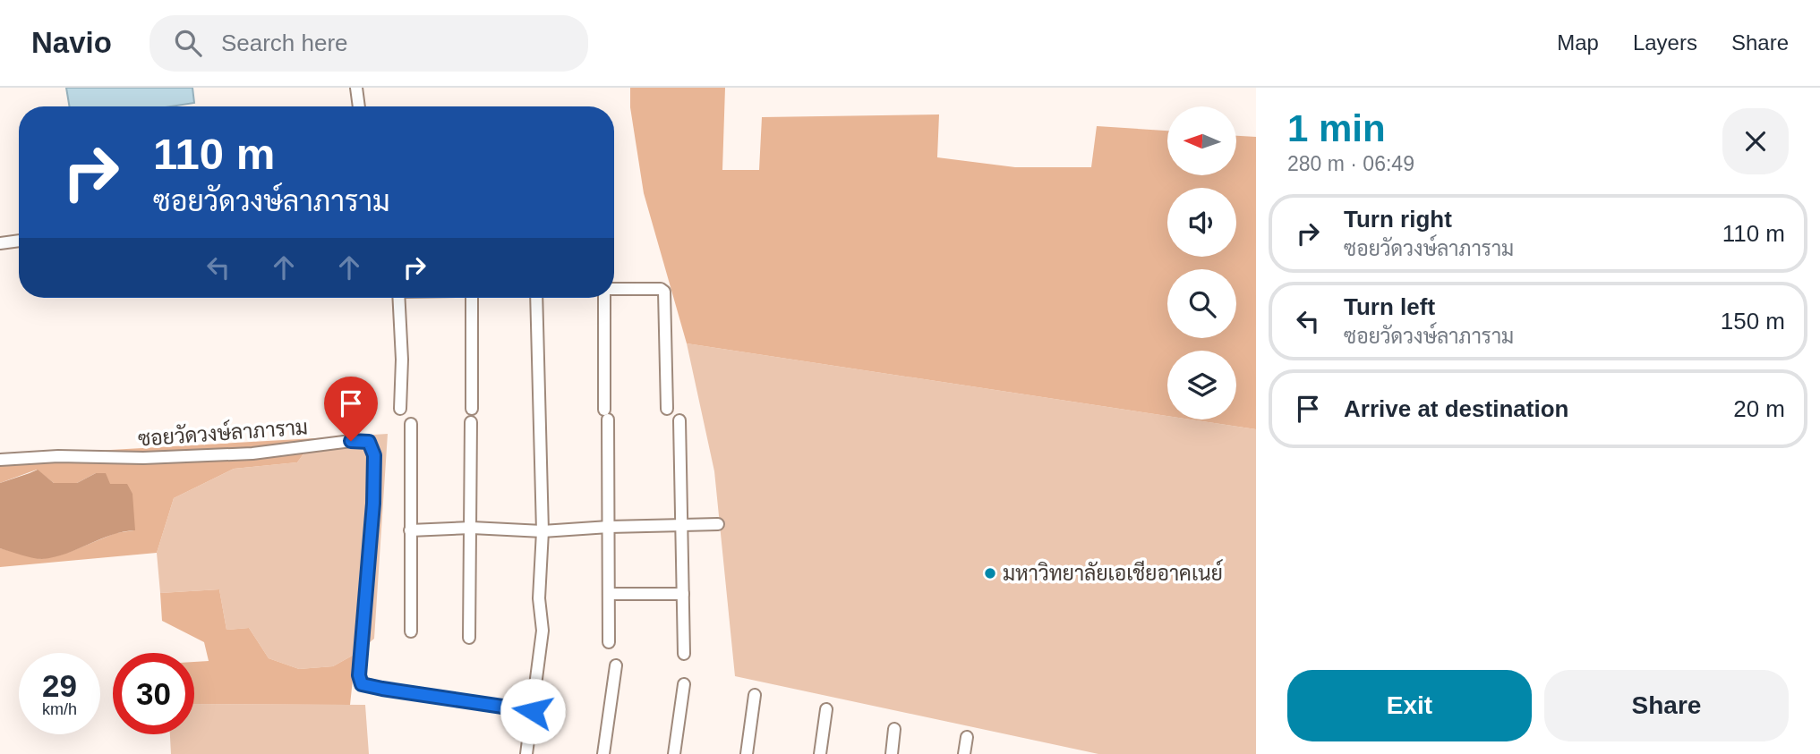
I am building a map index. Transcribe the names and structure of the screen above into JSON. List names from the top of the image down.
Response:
{
  "streets": {
    "street": ["ซอยวัดวงษ์ลาภาราม"]
  },
  "places": ["มหาวิทยาลัยเอเชียอาคเนย์"],
  "north": "left",
  "page": {
    "header": "Navio",
    "search": "Search here",
    "nav": ["Map", "Layers", "Share"],
    "heading": ["1 min", "280 m · 06:49"],
    "turn": ["110 m", "ซอยวัดวงษ์ลาภาราม"],
    "list": [
      {
        "name": "Turn right",
        "note": "ซอยวัดวงษ์ลาภาราม",
        "value": "110 m"
      },
      {
        "name": "Turn left",
        "note": "ซอยวัดวงษ์ลาภาราม",
        "value": "150 m"
      },
      {
        "name": "Arrive at destination",
        "value": "20 m"
      }
    ],
    "speed": "29 km/h",
    "limit": "30",
    "buttons": ["Exit", "Share"]
  }
}
